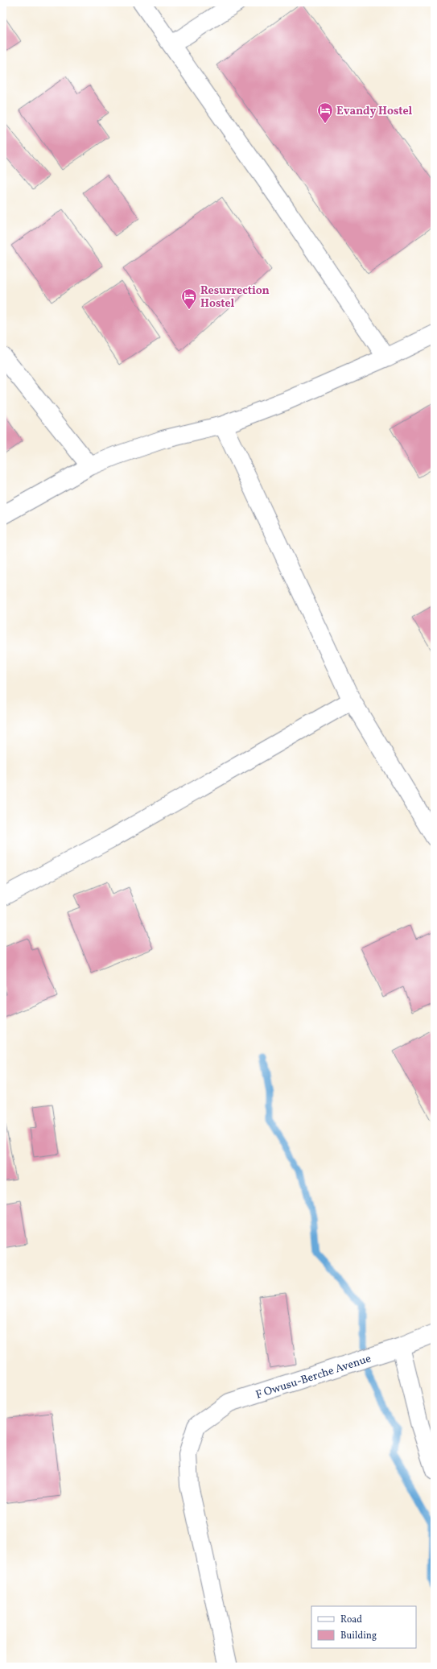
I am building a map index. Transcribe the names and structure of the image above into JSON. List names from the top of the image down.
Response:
{
  "streets": {
    "street": ["F Owusu-Berche Avenue"]
  },
  "places": {
    "hotel": ["Evandy Hostel", "Resurrection Hostel"]
  },
  "legend": ["Road", "Building"]
}
